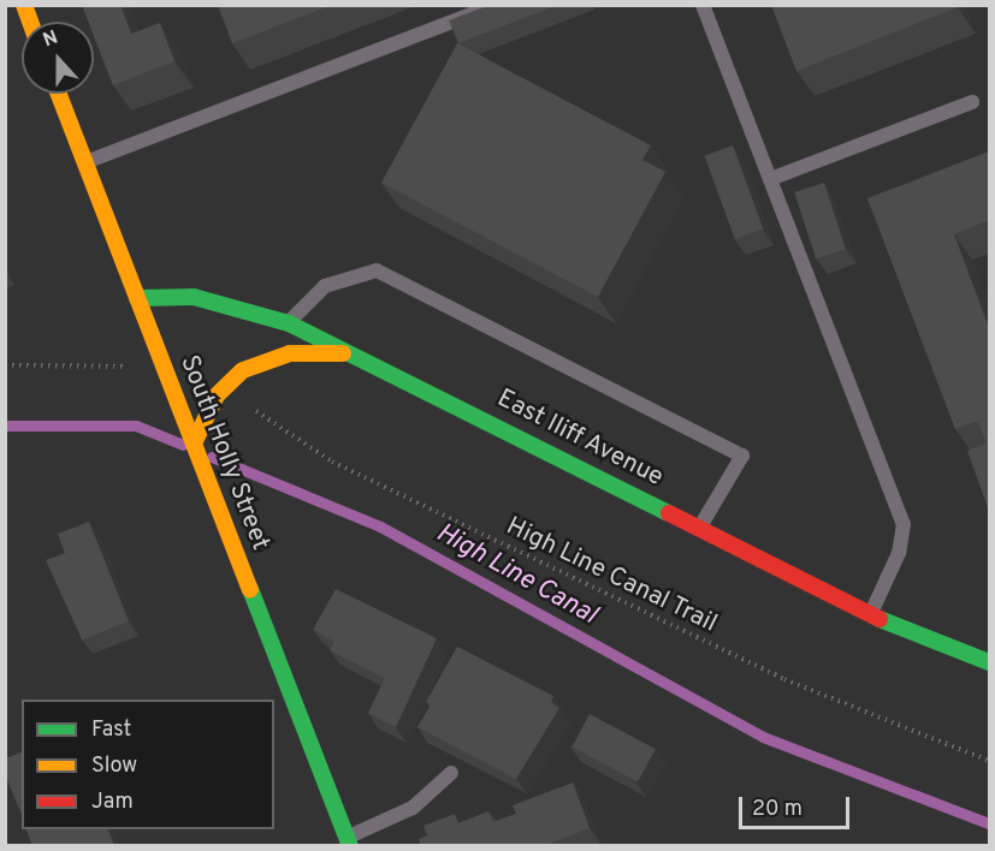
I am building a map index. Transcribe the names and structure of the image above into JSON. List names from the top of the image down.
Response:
{
  "streets": {
    "street": ["East Iliff Avenue", "South Holly Street"],
    "path": ["High Line Canal Trail"]
  },
  "crossings": [
    ["East Iliff Avenue", "South Holly Street"]
  ],
  "water": ["High Line Canal"],
  "legend": ["Fast", "Slow", "Jam"],
  "scale_bar": "20 m",
  "north": "top"
}
